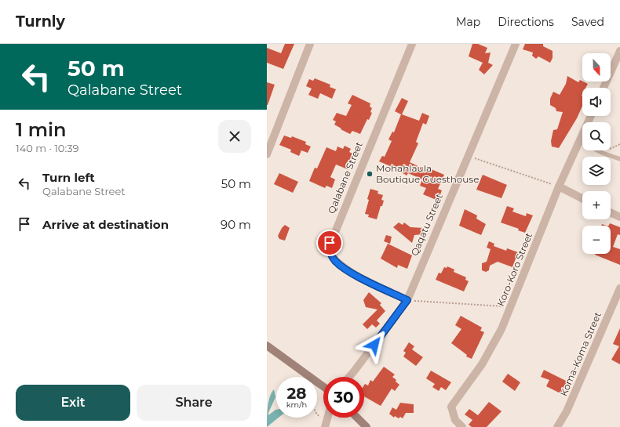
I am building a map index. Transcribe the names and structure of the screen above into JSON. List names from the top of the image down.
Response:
{
  "streets": {
    "street": [
      "Qalabane Street",
      "Qaqatu Street",
      "Koro-Koro Street",
      "Koma-Koma Street"
    ]
  },
  "crossings": [
    ["Qalabane Street", "Qaqatu Street"]
  ],
  "places": ["Mohahlaula Boutique Guesthouse"],
  "north": "bottom",
  "page": {
    "header": "Turnly",
    "nav": ["Map", "Directions", "Saved"],
    "turn": ["50 m", "Qalabane Street"],
    "map_buttons": ["+", "−"],
    "heading": ["1 min", "140 m · 10:39"],
    "list": [
      {
        "name": "Turn left",
        "note": "Qalabane Street",
        "value": "50 m"
      },
      {
        "name": "Arrive at destination",
        "value": "90 m"
      }
    ],
    "speed": "28 km/h",
    "limit": "30",
    "buttons": ["Exit", "Share"]
  }
}
